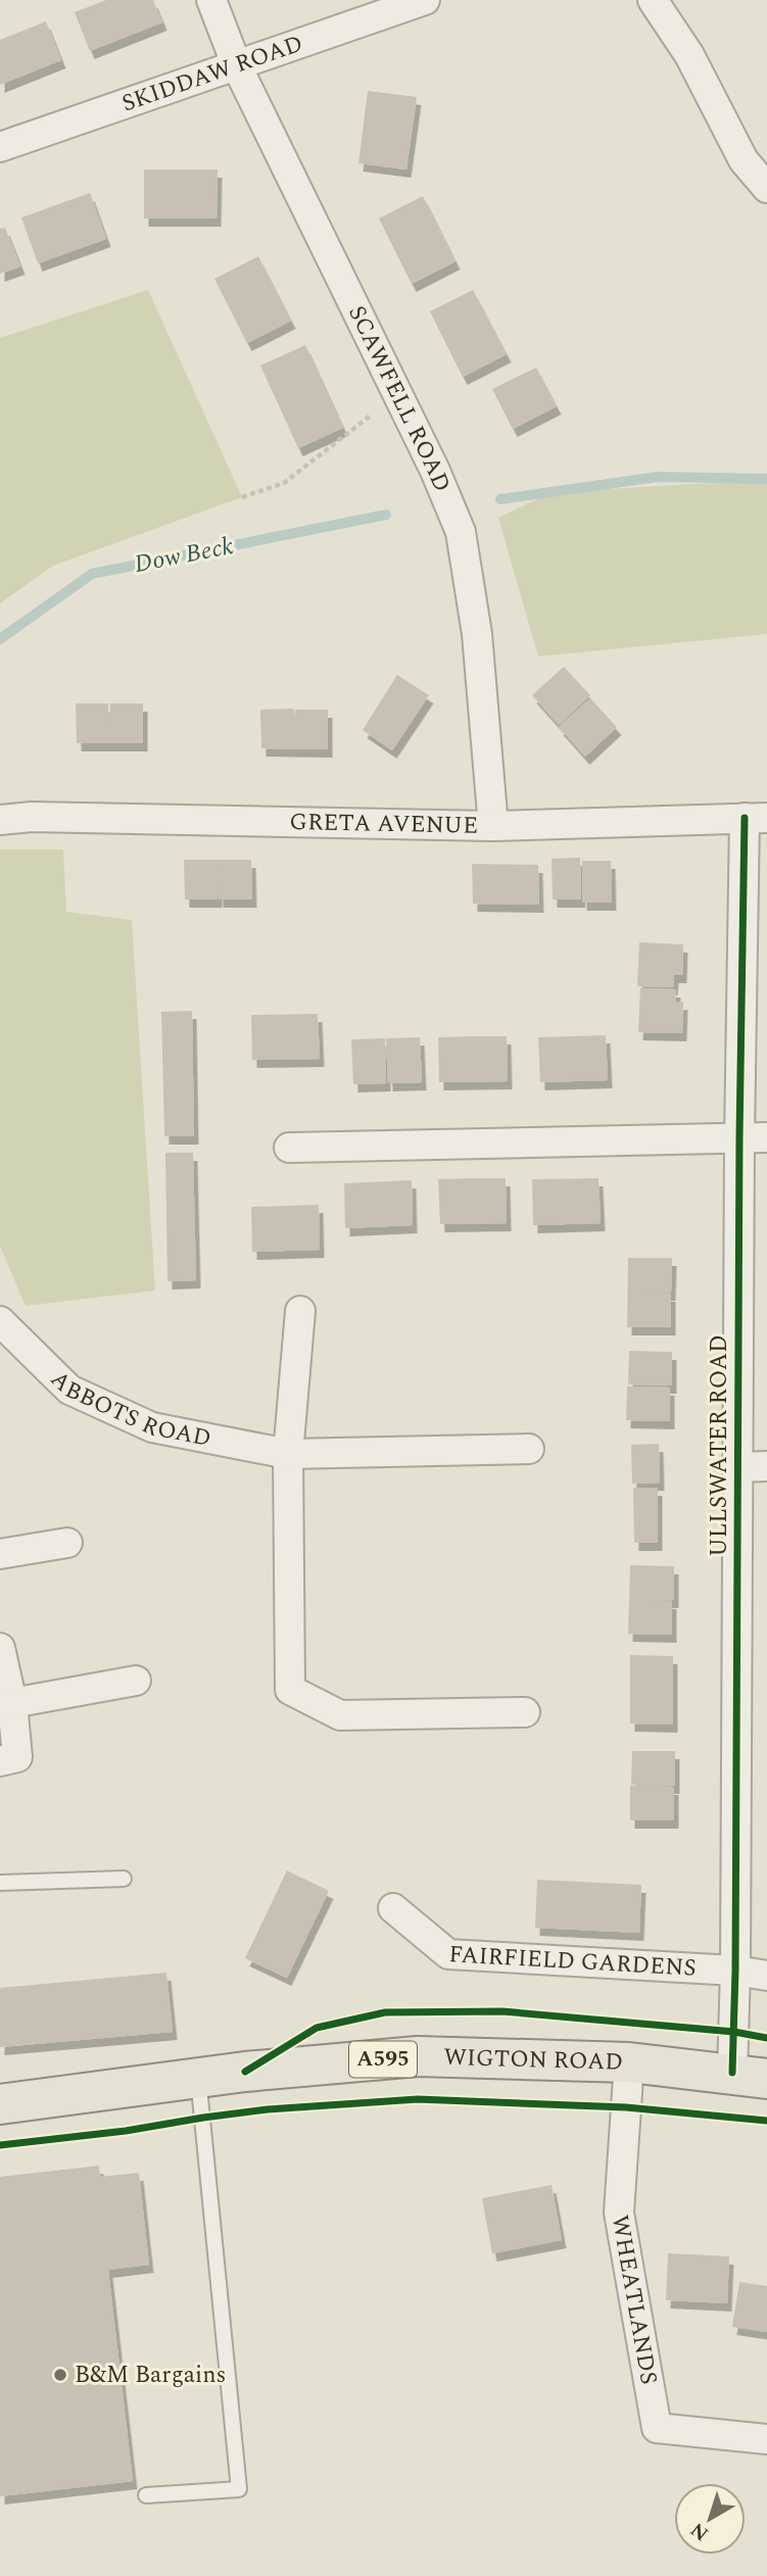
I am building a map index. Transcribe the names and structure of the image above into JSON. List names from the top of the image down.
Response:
{
  "streets": {
    "main road": ["A595", "WIGTON ROAD"],
    "street": [
      "SKIDDAW ROAD",
      "SCAWFELL ROAD",
      "GRETA AVENUE",
      "ABBOTS ROAD",
      "ULLSWATER ROAD",
      "FAIRFIELD GARDENS",
      "WHEATLANDS"
    ]
  },
  "crossings": [
    ["SKIDDAW ROAD", "SCAWFELL ROAD"],
    ["SCAWFELL ROAD", "GRETA AVENUE"],
    ["GRETA AVENUE", "ULLSWATER ROAD"],
    ["ULLSWATER ROAD", "FAIRFIELD GARDENS"],
    ["ULLSWATER ROAD", "WIGTON ROAD"],
    ["WIGTON ROAD", "WHEATLANDS"]
  ],
  "water": ["Dow Beck"],
  "places": ["B&M Bargains"],
  "north": "bottom left"
}
